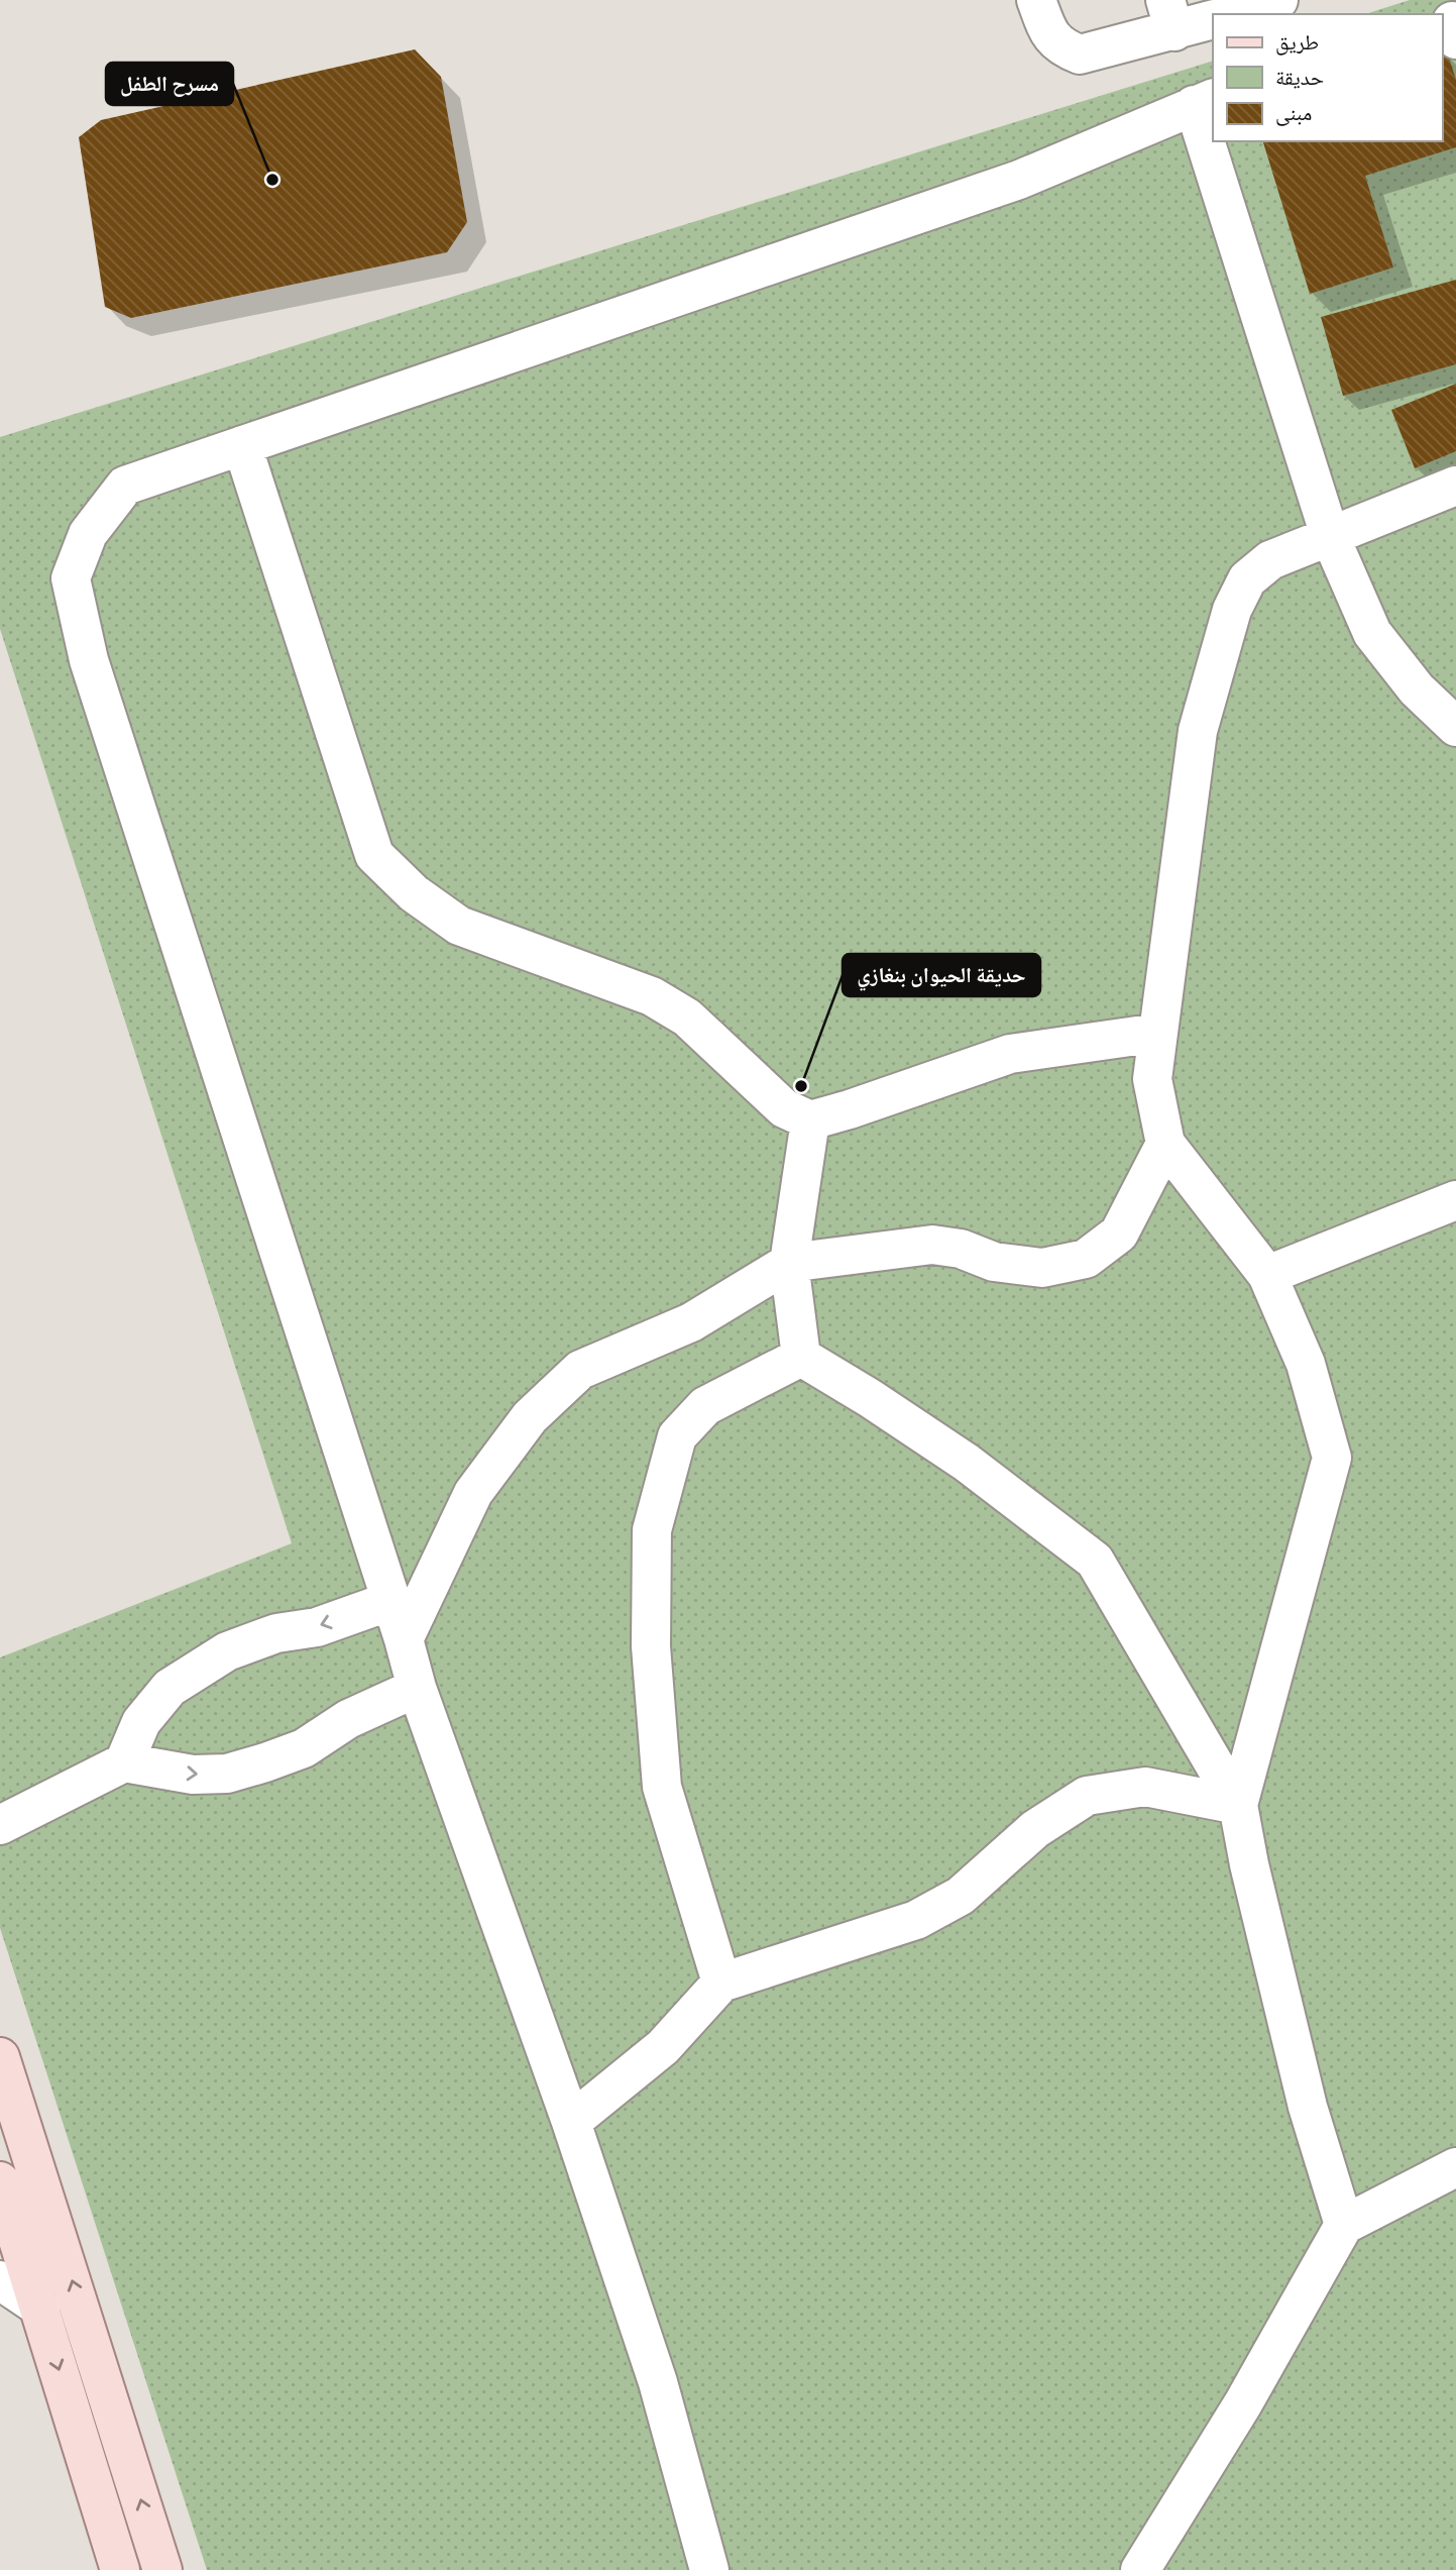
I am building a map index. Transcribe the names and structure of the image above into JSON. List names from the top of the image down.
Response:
{
  "places": ["مسرح الطفل", "حديقة الحيوان بنغازي"],
  "legend": ["طريق", "حديقة", "مبنى"]
}
